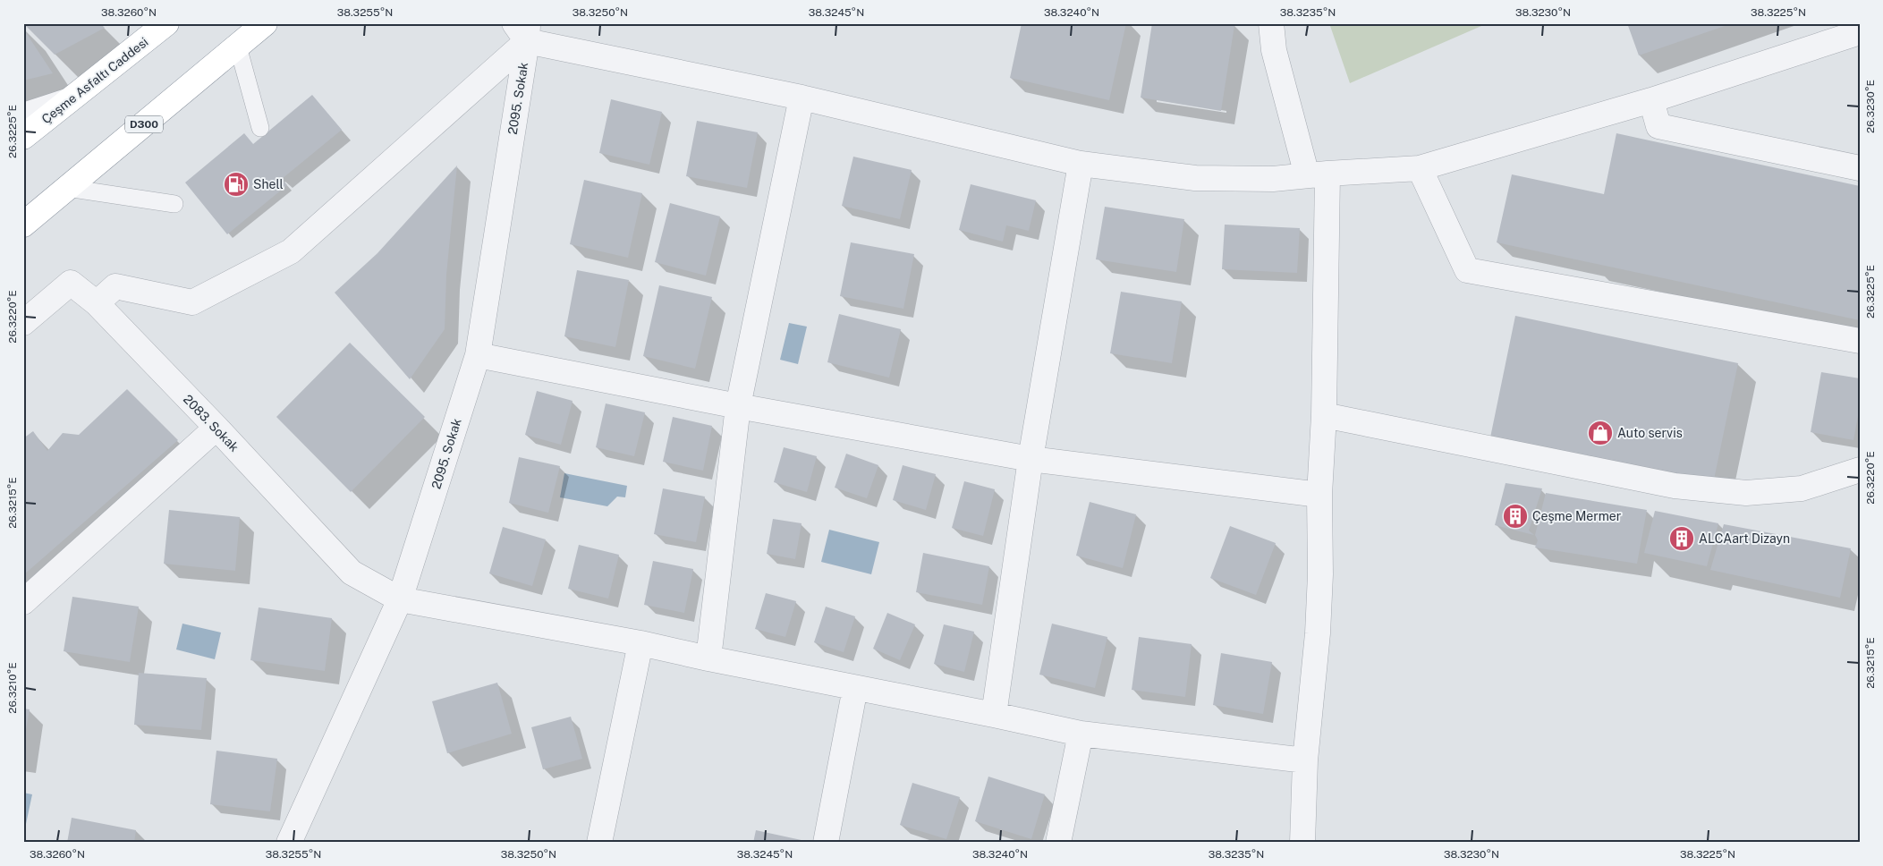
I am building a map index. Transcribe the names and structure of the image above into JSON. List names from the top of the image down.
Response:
{
  "streets": {
    "highway": ["Çeşme Asfaltı Caddesi", "D300"],
    "street": ["2095. Sokak", "2083. Sokak"]
  },
  "crossings": [
    ["2095. Sokak", "2083. Sokak"]
  ],
  "places": {
    "fuel station": ["Shell"],
    "shop": ["Auto servis"],
    "building": ["Çeşme Mermer", "ALCAart Dizayn"]
  },
  "coordinates": [
    "38.3260°N",
    "38.3255°N",
    "38.3250°N",
    "38.3245°N",
    "38.3240°N",
    "38.3235°N",
    "38.3230°N",
    "38.3225°N",
    "26.3230°E",
    "26.3225°E",
    "26.3220°E",
    "26.3215°E",
    "26.3210°E"
  ]
}
